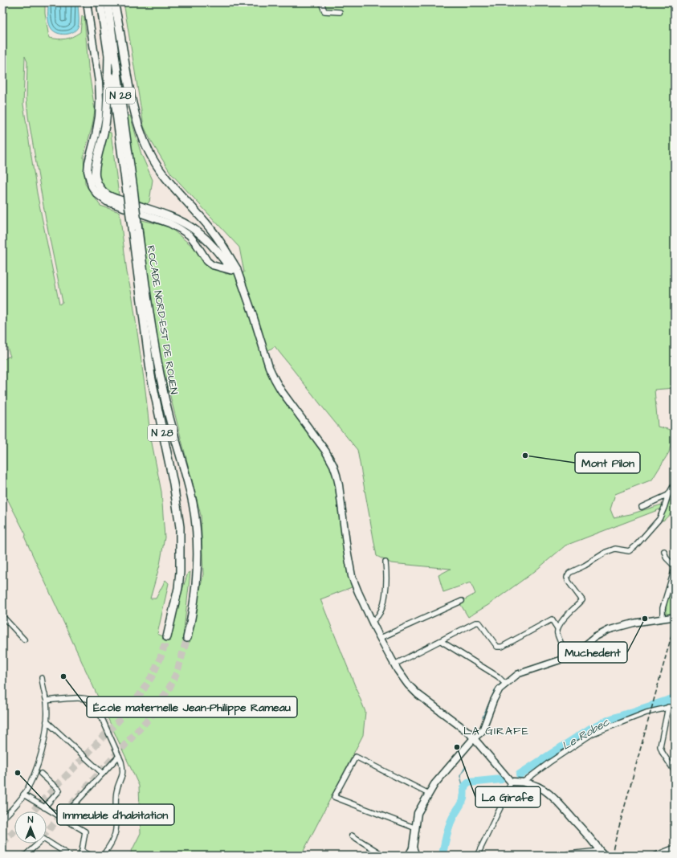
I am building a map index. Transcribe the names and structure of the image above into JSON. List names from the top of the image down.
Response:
{
  "streets": {
    "highway": ["N 28", "ROCADE NORD-EST DE ROUEN"]
  },
  "districts": ["LA GIRAFE"],
  "water": ["Le Robec"],
  "places": [
    "Mont Pilon",
    "Muchedent",
    "École maternelle Jean-Philippe Rameau",
    "La Girafe",
    "Immeuble d'habitation"
  ],
  "north": "top"
}
